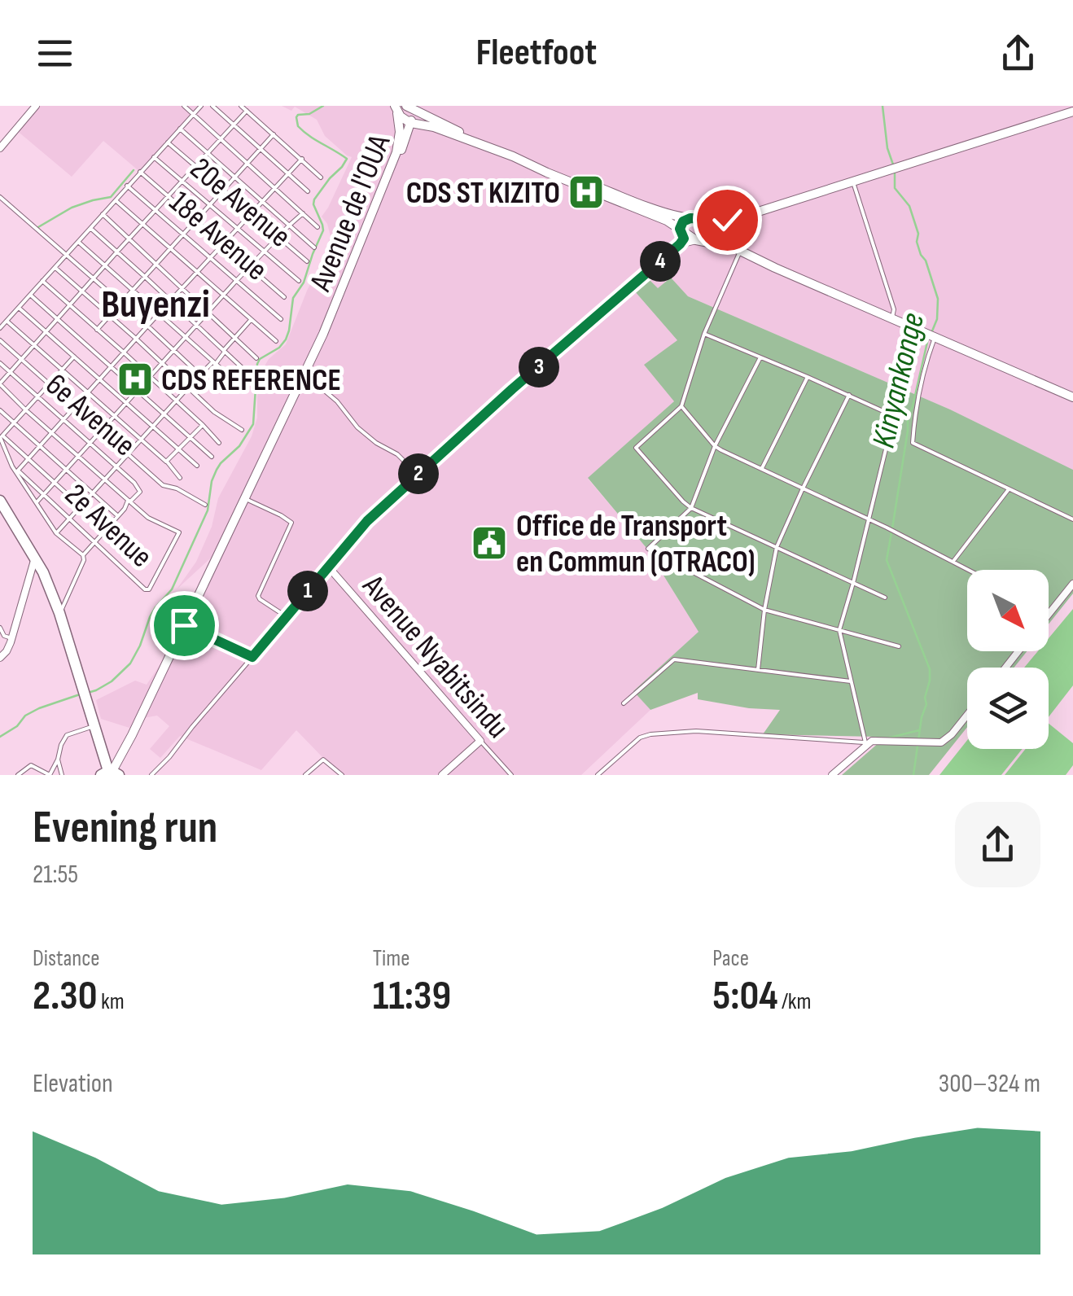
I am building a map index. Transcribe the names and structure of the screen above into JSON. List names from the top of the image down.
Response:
{
  "streets": {
    "main road": ["Avenue de l'OUA"],
    "street": [
      "20e Avenue",
      "18e Avenue",
      "6e Avenue",
      "2e Avenue",
      "Avenue Nyabitsindu"
    ]
  },
  "crossings": [
    ["6e Avenue", "2e Avenue"]
  ],
  "districts": ["Buyenzi"],
  "water": ["Kinyankonge"],
  "places": {
    "hospital": ["CDS ST KIZITO", "CDS REFERENCE"],
    "public building": ["Office de Transport en Commun (OTRACO)"]
  },
  "north": "bottom right",
  "page": {
    "header": "Fleetfoot",
    "pins": [
      "4",
      "3",
      "2",
      "1"
    ],
    "heading": ["Evening run", "21:55"],
    "stats": [
      ["Distance", "2.30 km"],
      ["Time", "11:39"],
      ["Pace", "5:04 /km"]
    ],
    "chart": ["Elevation", "300–324 m"]
  }
}
